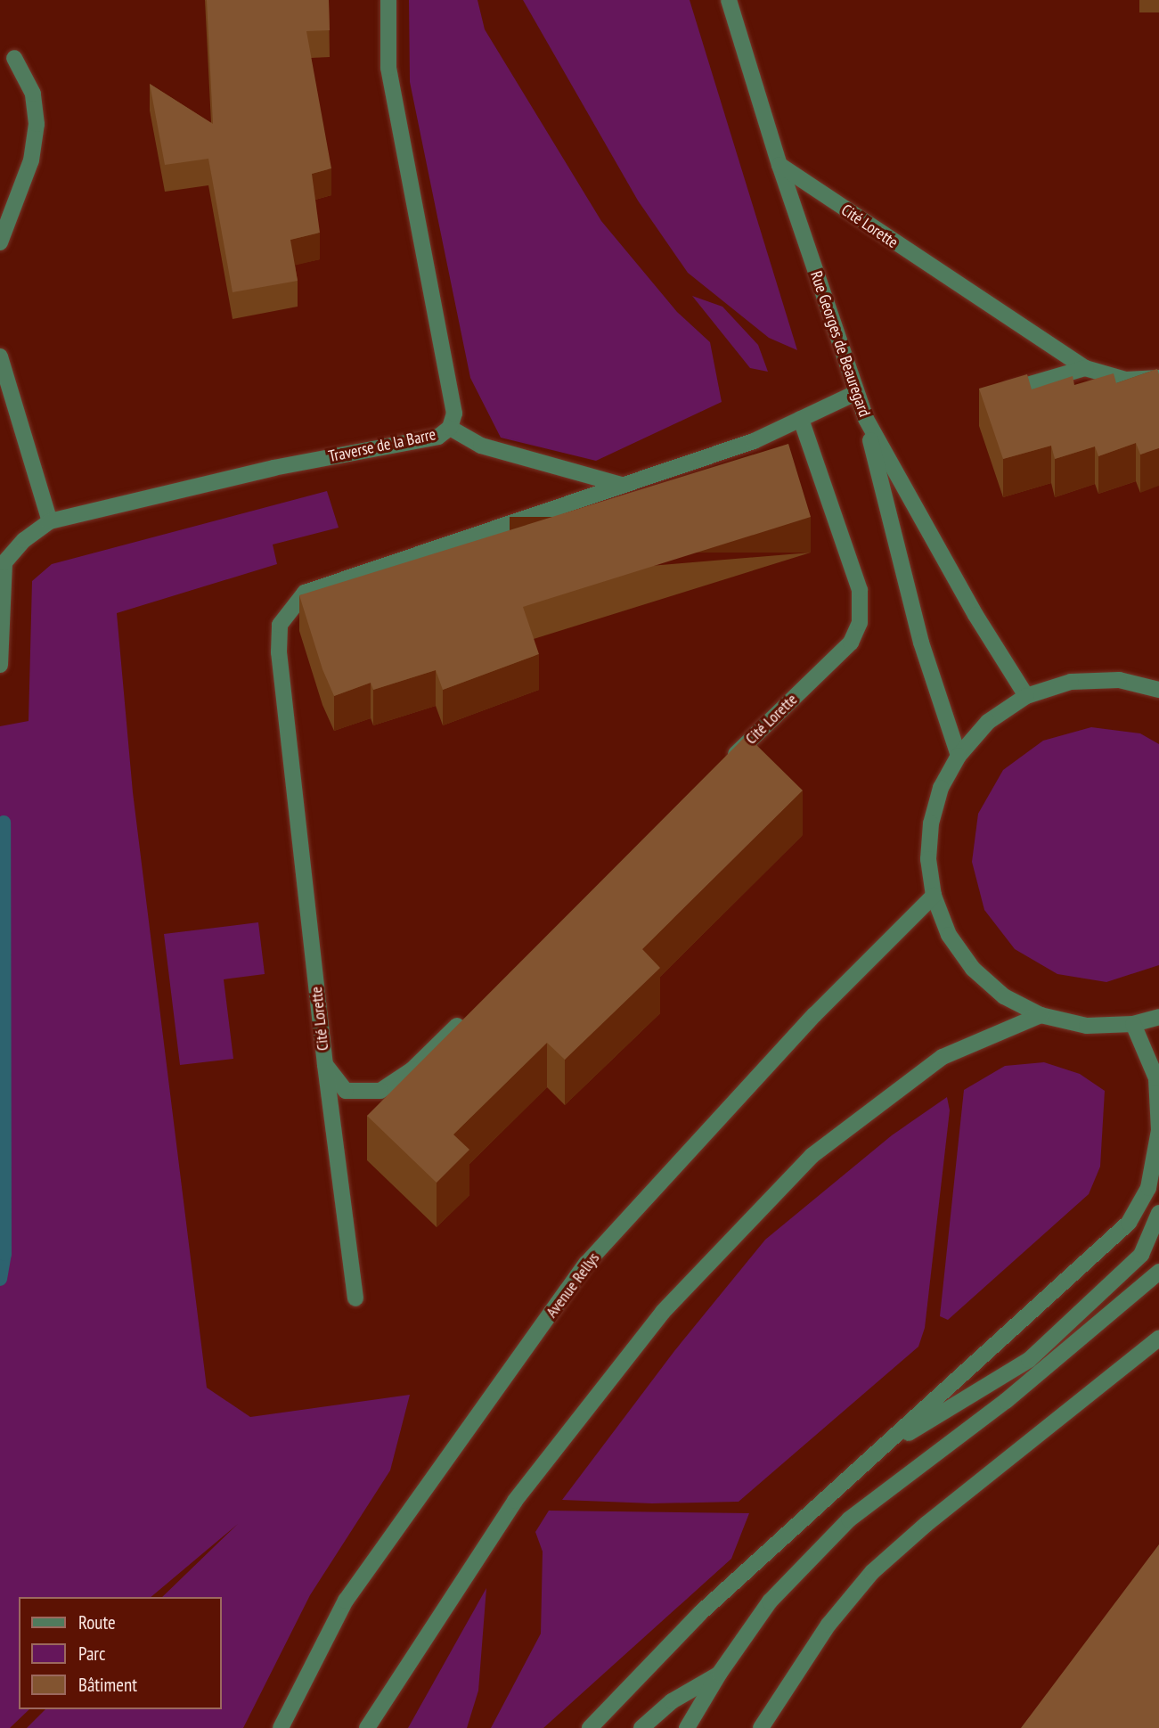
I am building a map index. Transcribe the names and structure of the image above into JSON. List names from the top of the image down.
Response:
{
  "streets": {
    "street": [
      "Cité Lorette",
      "Rue Georges de Beauregard",
      "Traverse de la Barre",
      "Avenue Rellys"
    ]
  },
  "crossings": [
    ["Cité Lorette", "Rue Georges de Beauregard"]
  ],
  "legend": ["Route", "Parc", "Bâtiment"]
}
